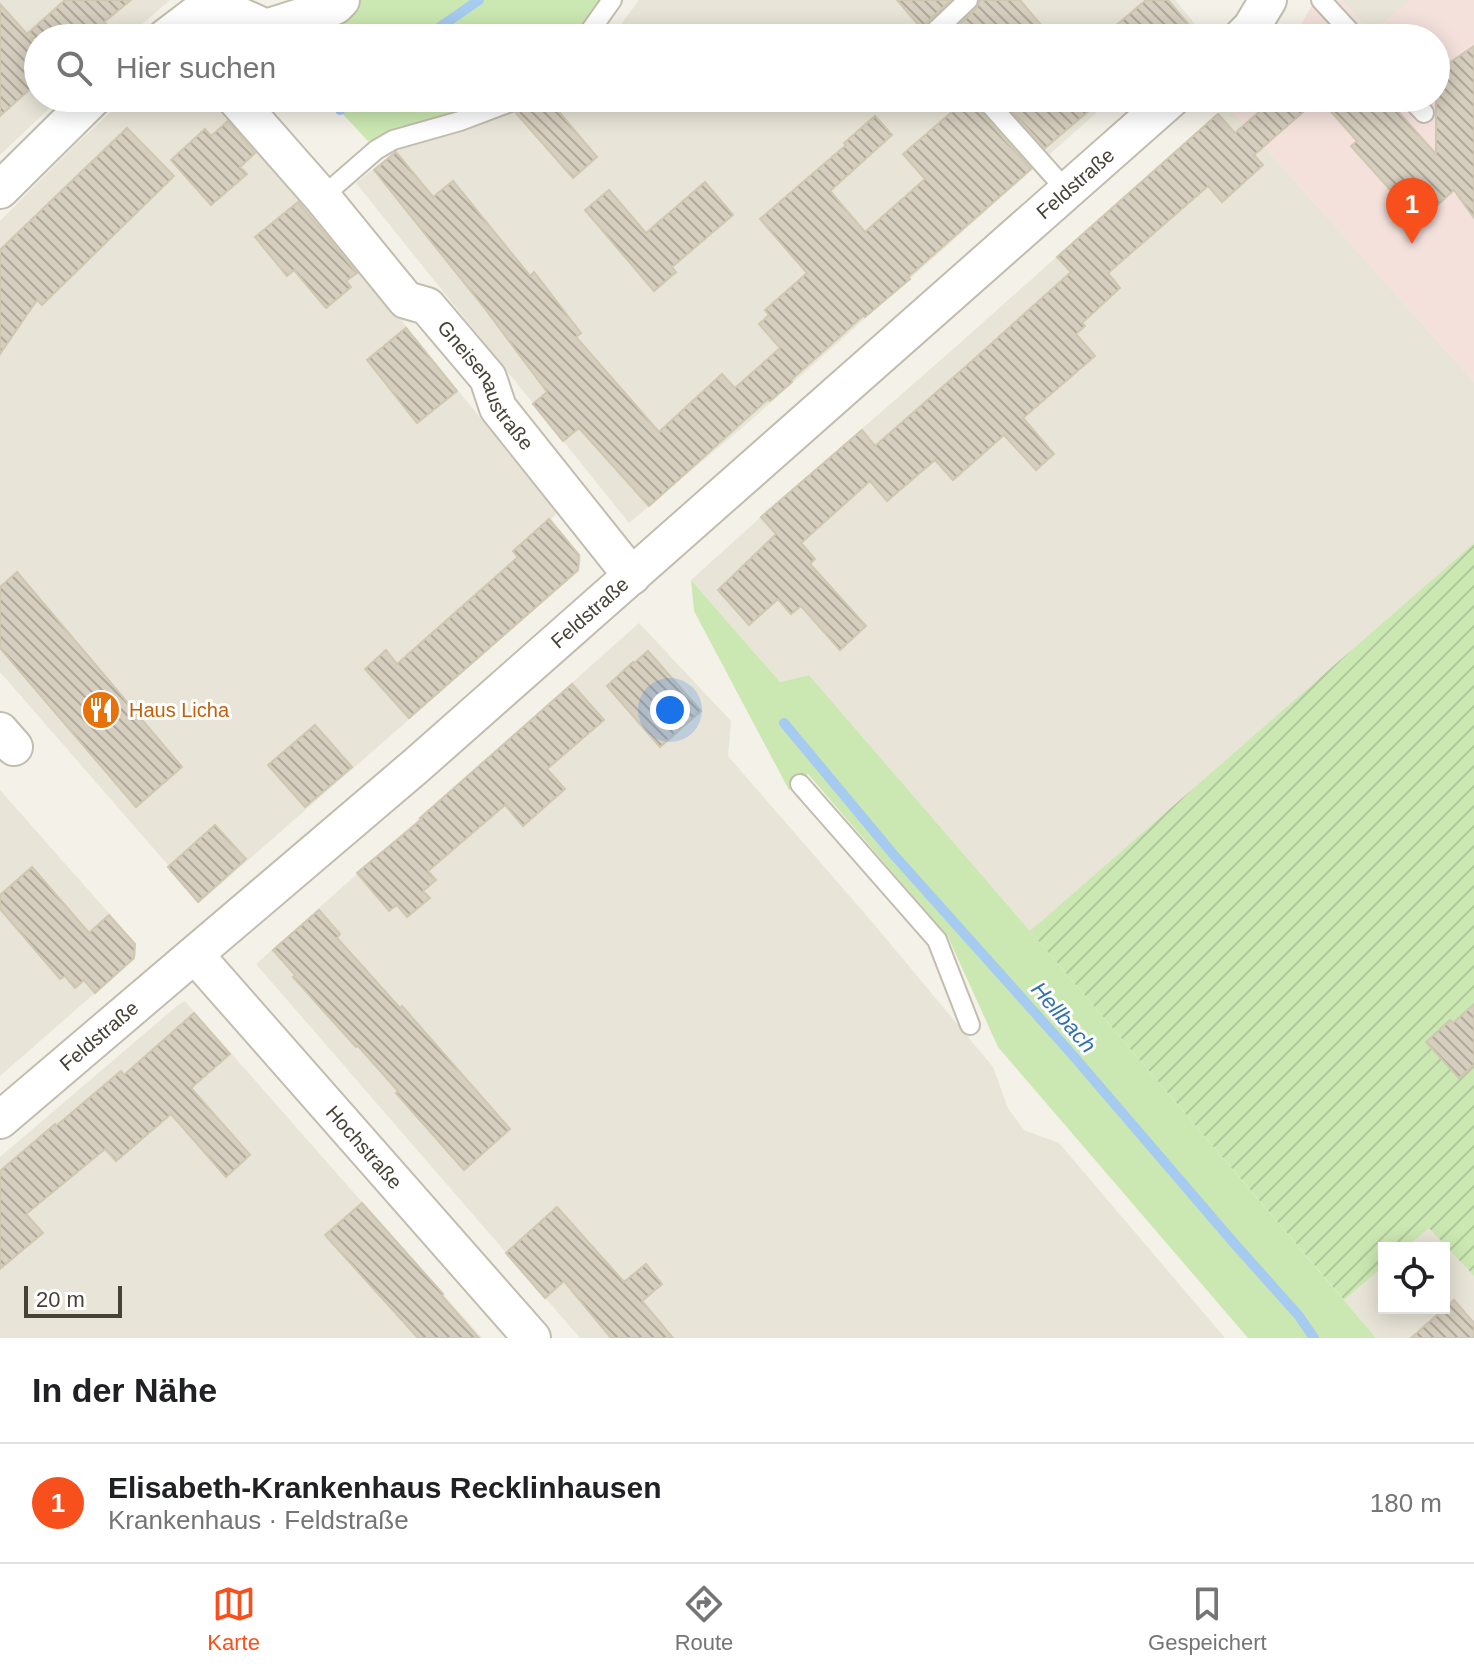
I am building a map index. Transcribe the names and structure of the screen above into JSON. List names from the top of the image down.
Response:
{
  "streets": {
    "street": ["Feldstraße", "Gneisenaustraße", "Hochstraße"]
  },
  "crossings": [
    ["Feldstraße", "Gneisenaustraße"],
    ["Feldstraße", "Hochstraße"]
  ],
  "water": ["Hellbach"],
  "places": {
    "restaurant": ["Haus Licha"]
  },
  "scale_bar": "20 m",
  "page": {
    "search": "Hier suchen",
    "pins": "1",
    "scale": "20 m",
    "heading": "In der Nähe",
    "list": [
      {
        "mark": "1",
        "name": "Elisabeth-Krankenhaus Recklinhausen",
        "note": "Krankenhaus · Feldstraße",
        "value": "180 m"
      }
    ],
    "nav": ["Karte", "Route", "Gespeichert"]
  }
}
